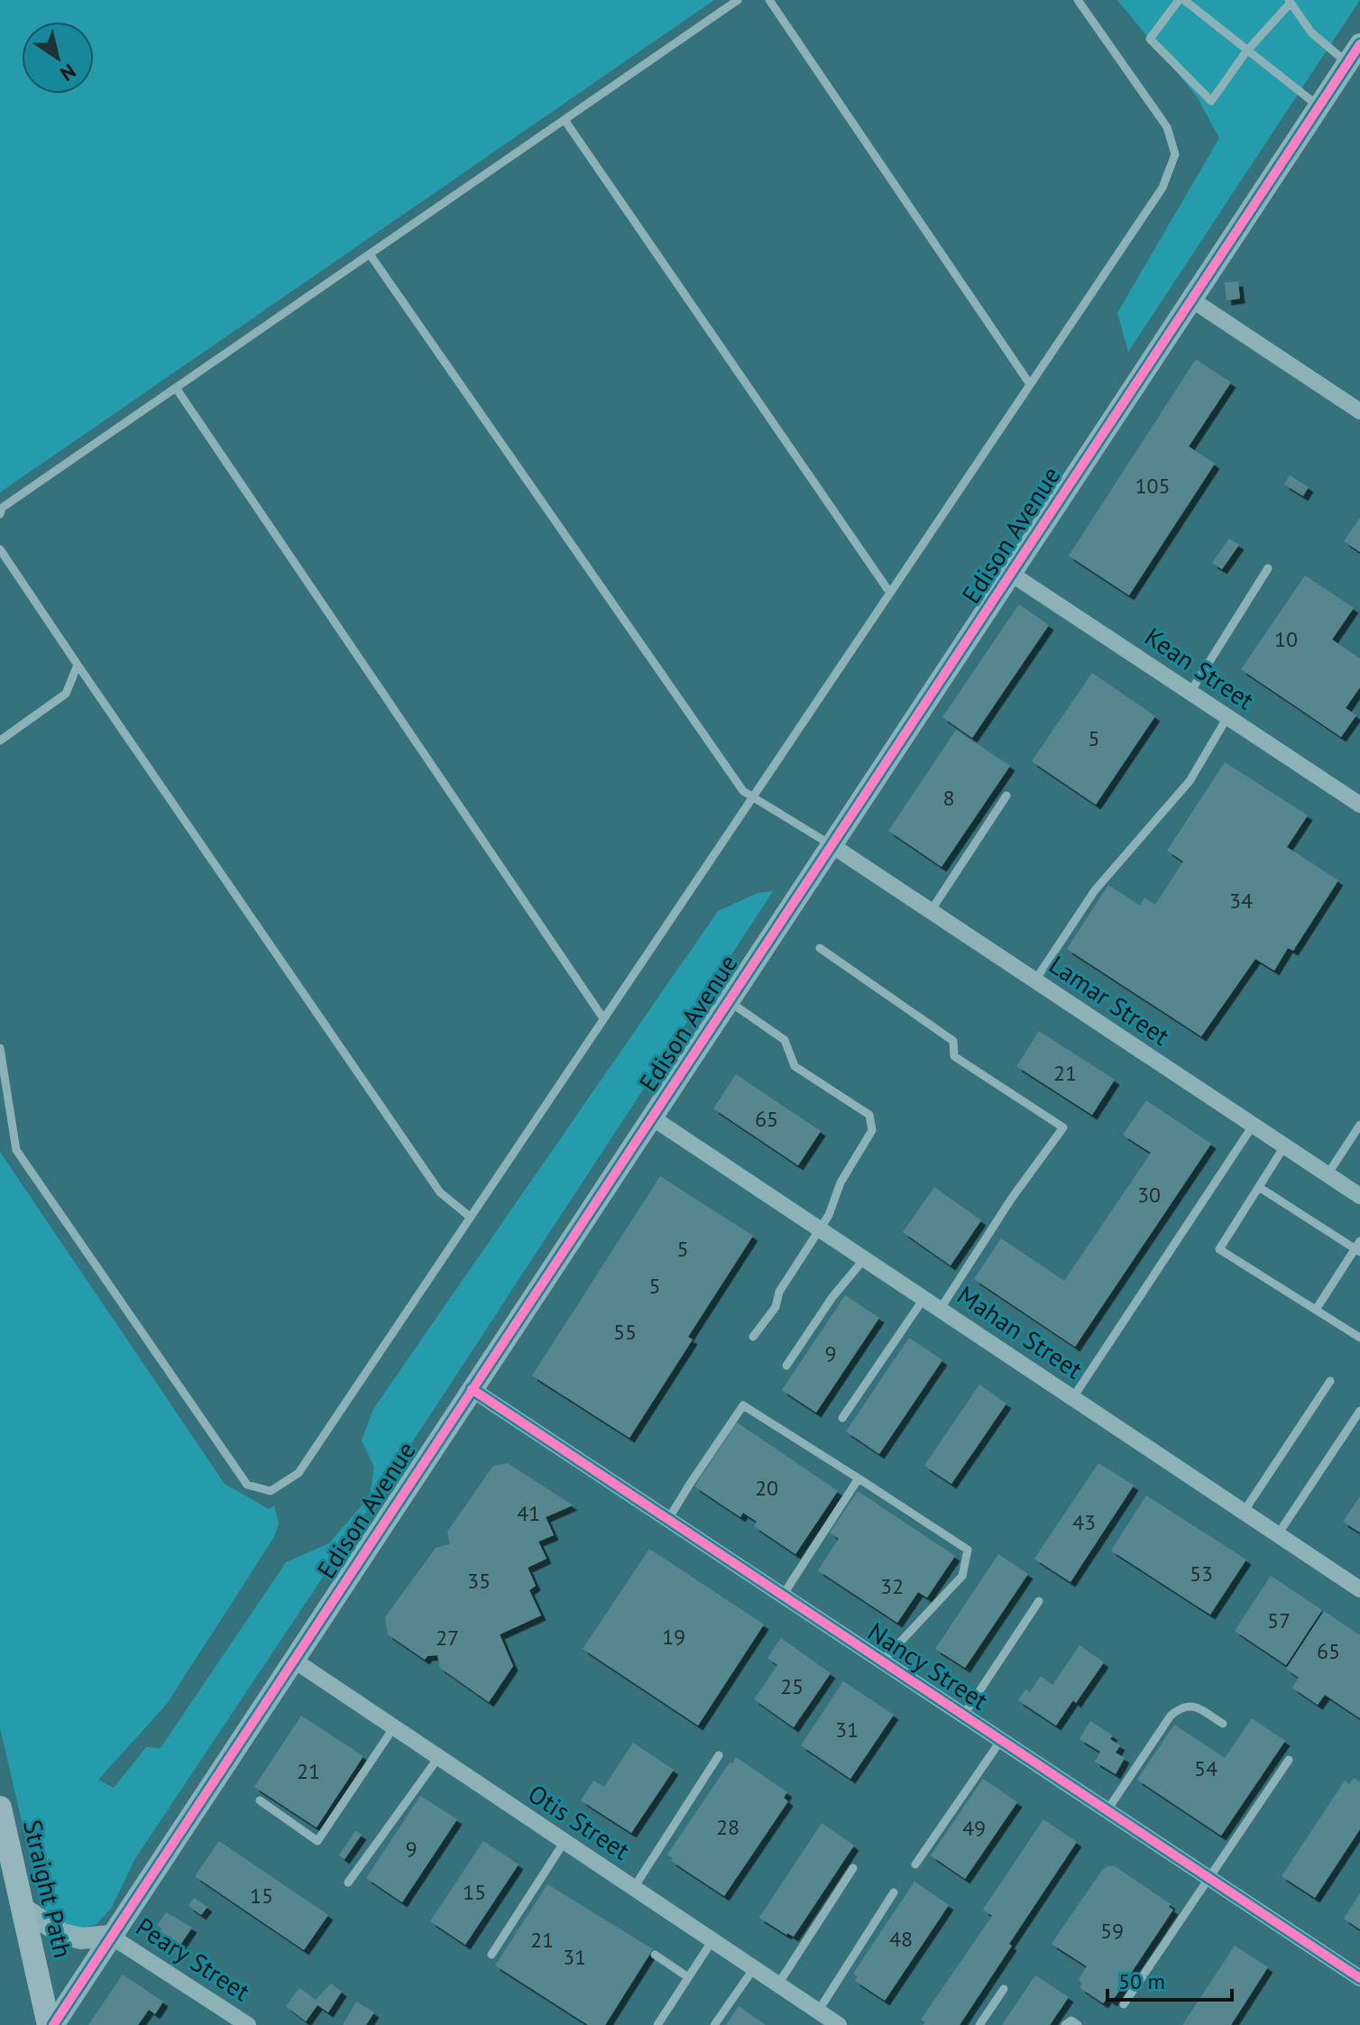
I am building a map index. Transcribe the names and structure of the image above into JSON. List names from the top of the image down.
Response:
{
  "streets": {
    "main road": ["Straight Path"],
    "street": [
      "Edison Avenue",
      "Kean Street",
      "Lamar Street",
      "Mahan Street",
      "Nancy Street",
      "Otis Street",
      "Peary Street"
    ]
  },
  "crossings": [
    ["Edison Avenue", "Kean Street"],
    ["Edison Avenue", "Lamar Street"],
    ["Edison Avenue", "Mahan Street"],
    ["Edison Avenue", "Nancy Street"],
    ["Edison Avenue", "Otis Street"],
    ["Edison Avenue", "Straight Path"],
    ["Edison Avenue", "Peary Street"]
  ],
  "house_numbers": [
    "105",
    "10",
    "5",
    "8",
    "34",
    "21",
    "65",
    "30",
    "5",
    "5",
    "55",
    "9",
    "20",
    "41",
    "43",
    "53",
    "35",
    "32",
    "57",
    "19",
    "27",
    "65",
    "25",
    "31",
    "54",
    "21",
    "28",
    "49",
    "9",
    "15",
    "15",
    "59",
    "48",
    "21",
    "31"
  ],
  "scale_bar": "50 m",
  "north": "bottom right"
}
